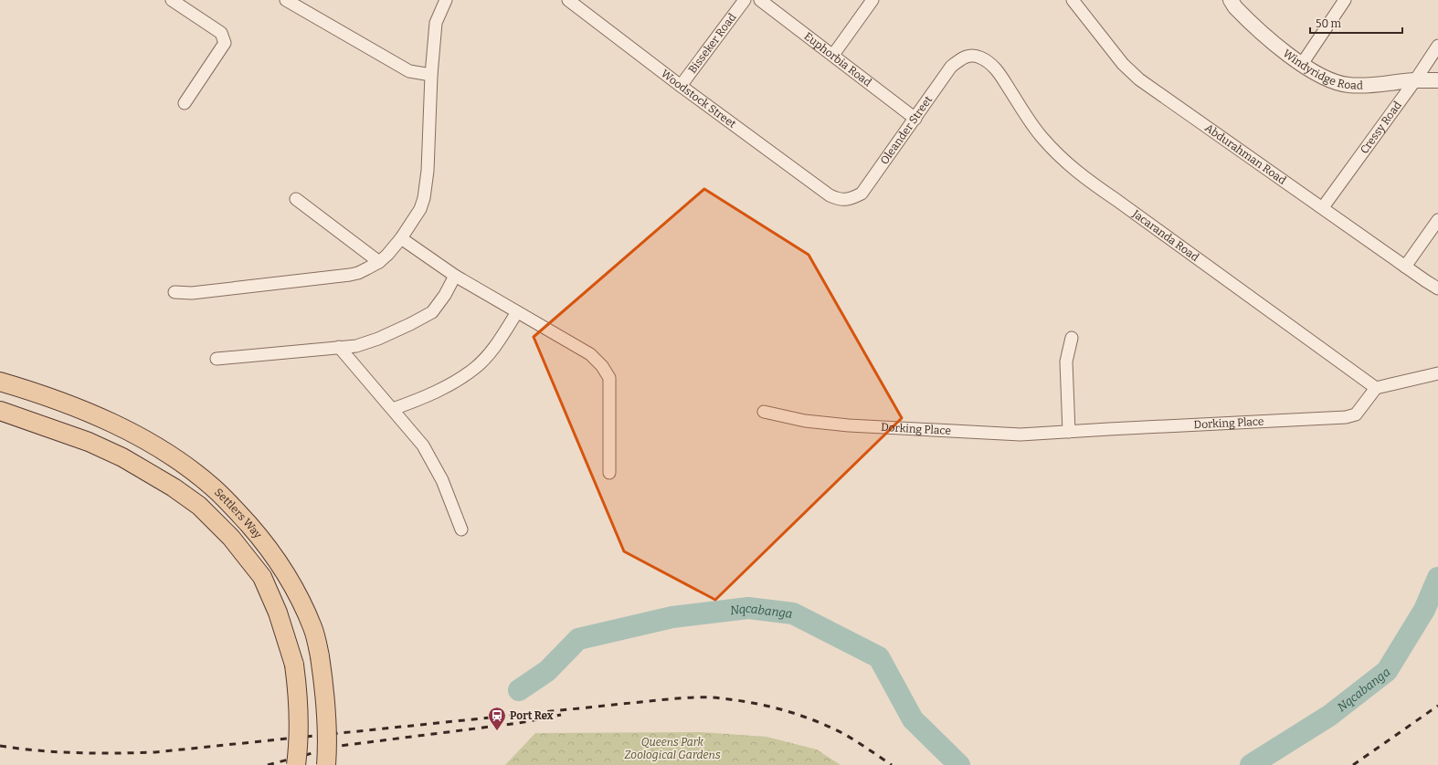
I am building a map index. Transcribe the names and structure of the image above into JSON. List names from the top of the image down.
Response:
{
  "streets": {
    "main road": ["Settlers Way"],
    "street": [
      "Bisseker Road",
      "Euphorbia Road",
      "Windyridge Road",
      "Woodstock Street",
      "Cressy Road",
      "Oleander Street",
      "Abdurahman Road",
      "Jacaranda Road",
      "Dorking Place"
    ]
  },
  "crossings": [
    ["Bisseker Road", "Woodstock Street"],
    ["Euphorbia Road", "Oleander Street"],
    ["Windyridge Road", "Cressy Road"],
    ["Woodstock Street", "Oleander Street"],
    ["Cressy Road", "Abdurahman Road"],
    ["Oleander Street", "Jacaranda Road"],
    ["Jacaranda Road", "Dorking Place"]
  ],
  "water": ["Nqcabanga"],
  "parks": ["Queens Park Zoological Gardens"],
  "places": {
    "station": ["Port Rex"]
  },
  "scale_bar": "50 m"
}
